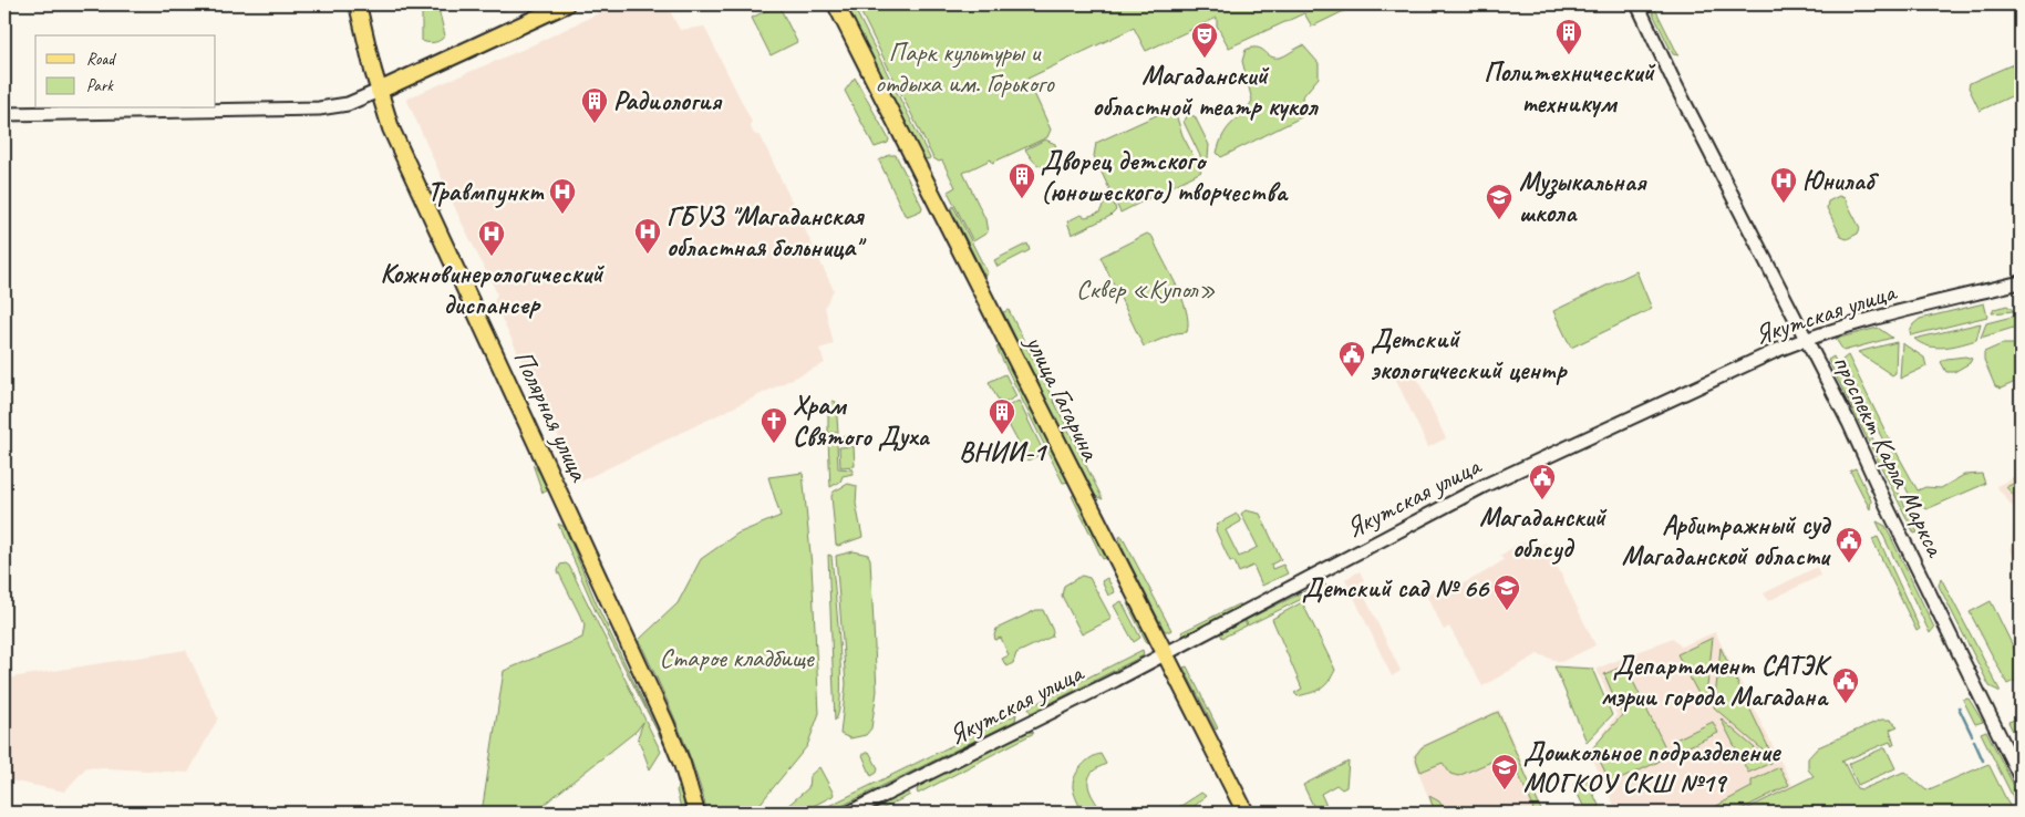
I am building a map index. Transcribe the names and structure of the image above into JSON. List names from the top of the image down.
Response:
{
  "streets": {
    "main road": ["улица Гагарина", "Полярная улица"],
    "street": ["Якутская улица", "проспект Карла Маркса"]
  },
  "crossings": [
    ["Якутская улица", "улица Гагарина"],
    ["Якутская улица", "проспект Карла Маркса"]
  ],
  "parks": ["Парк культуры и отдыха им. Горького", "Сквер «Купол»", "Старое кладбище"],
  "places": {
    "building": [
      "Политехнический техникум",
      "Радиология",
      "Дворец детского (юношеского) творчества",
      "ВНИИ-1"
    ],
    "theatre": ["Магаданский областной театр кукол"],
    "hospital": [
      "Юнилаб",
      "Травмпункт",
      "ГБУЗ \"Магаданская областная больница\"",
      "Кожновинерологический диспансер"
    ],
    "school or university": ["Музыкальная школа", "Детский сад № 66", "Дошкольное подразделение МОГКОУ СКШ №19"],
    "public building": [
      "Детский экологический центр",
      "Магаданский облсуд",
      "Арбитражный суд Магаданской области",
      "Департамент САТЭК мэрии города Магадана"
    ],
    "church": ["Храм Святого Духа"]
  },
  "legend": ["Road", "Park"]
}
